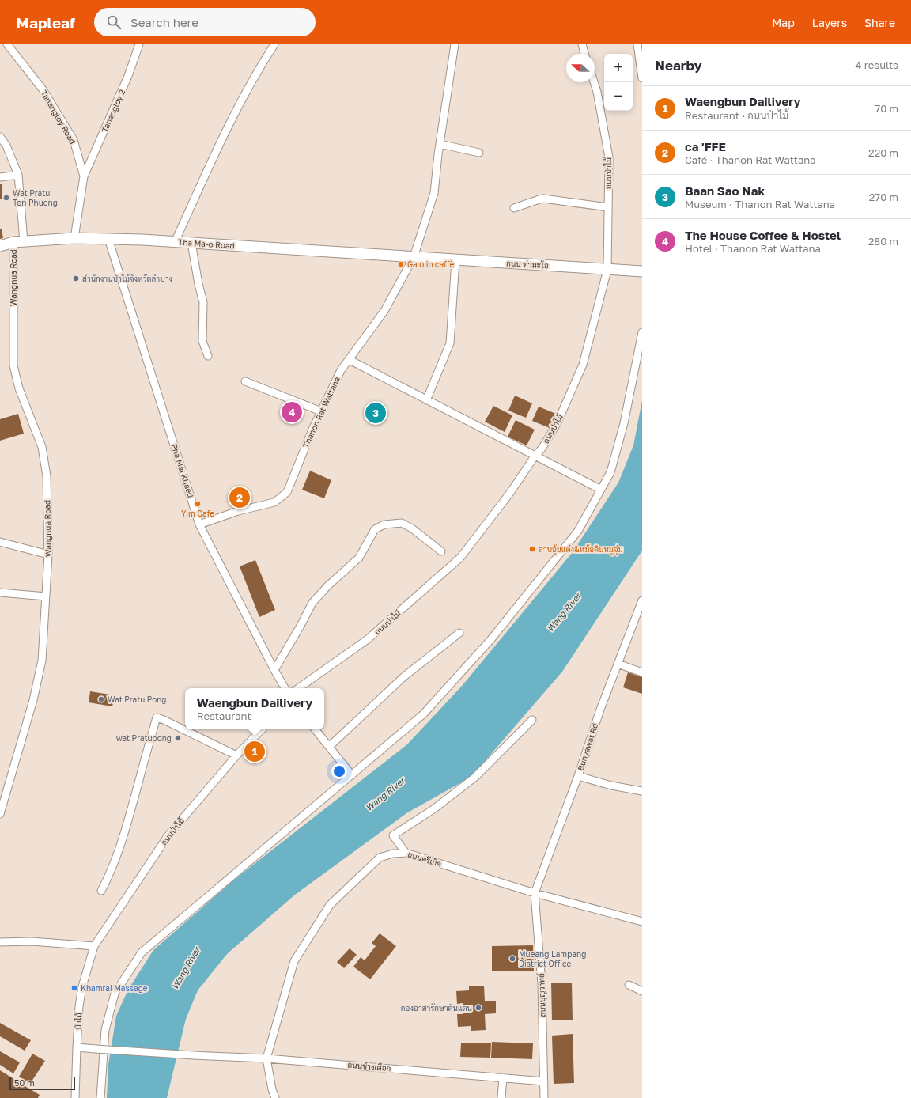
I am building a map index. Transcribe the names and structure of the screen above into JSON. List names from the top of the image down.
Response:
{
  "streets": {
    "street": [
      "Tanangloy 2",
      "Tanangloy Road",
      "ถนนป่าไม้",
      "Tha Ma-o Road",
      "ถนน ท่ามะโอ",
      "Wangnua Road",
      "Thanon Rat Wattana",
      "Pha Mai Khaed",
      "Bunyawat Rd",
      "ถนนศรีเกิด",
      "ถนนบุญวาทย์",
      "ป่าไม้",
      "ถนนช้างเผือก"
    ]
  },
  "crossings": [
    ["Tanangloy 2", "Tanangloy Road"],
    ["Tanangloy Road", "Tha Ma-o Road"],
    ["ถนนป่าไม้", "ถนน ท่ามะโอ"],
    ["ถนนป่าไม้", "ป่าไม้"],
    ["Tha Ma-o Road", "ถนน ท่ามะโอ"],
    ["Tha Ma-o Road", "Wangnua Road"],
    ["Tha Ma-o Road", "Thanon Rat Wattana"],
    ["Tha Ma-o Road", "Pha Mai Khaed"],
    ["ถนน ท่ามะโอ", "Thanon Rat Wattana"],
    ["Thanon Rat Wattana", "Pha Mai Khaed"],
    ["Bunyawat Rd", "ถนนศรีเกิด"],
    ["Bunyawat Rd", "ถนนบุญวาทย์"],
    ["ถนนศรีเกิด", "ถนนบุญวาทย์"],
    ["ถนนศรีเกิด", "ถนนช้างเผือก"],
    ["ถนนบุญวาทย์", "ถนนช้างเผือก"],
    ["ป่าไม้", "ถนนช้างเผือก"]
  ],
  "water": ["Wang River"],
  "places": [
    "Wat Pratu Ton Phueng",
    "Ga o in caffè",
    "สำนักงานป่าไม้จังหวัดลำปาง",
    "Yim Cafe",
    "ลาบอุ้ยแต๋ง&หม้อดินหมูจุ่ม",
    "Wat Pratu Pong",
    "wat Pratupong",
    "Mueang Lampang District Office",
    "Khamrai Massage",
    "กองอาสารักษาดินแดน"
  ],
  "scale_bar": "50 m",
  "north": "left",
  "page": {
    "header": "Mapleaf",
    "search": "Search here",
    "nav": ["Map", "Layers", "Share"],
    "heading": ["Nearby", "4 results"],
    "map_buttons": ["+", "−"],
    "list": [
      {
        "mark": "1",
        "name": "Waengbun Dailivery",
        "note": "Restaurant · ถนนป่าไม้",
        "value": "70 m"
      },
      {
        "mark": "2",
        "name": "ca 'FFE",
        "note": "Café · Thanon Rat Wattana",
        "value": "220 m"
      },
      {
        "mark": "3",
        "name": "Baan Sao Nak",
        "note": "Museum · Thanon Rat Wattana",
        "value": "270 m"
      },
      {
        "mark": "4",
        "name": "The House Coffee & Hostel",
        "note": "Hotel · Thanon Rat Wattana",
        "value": "280 m"
      }
    ],
    "pins": [
      "4",
      "3",
      "2",
      "1"
    ],
    "popup": ["Waengbun Dailivery", "Restaurant"],
    "scale": "50 m"
  }
}
